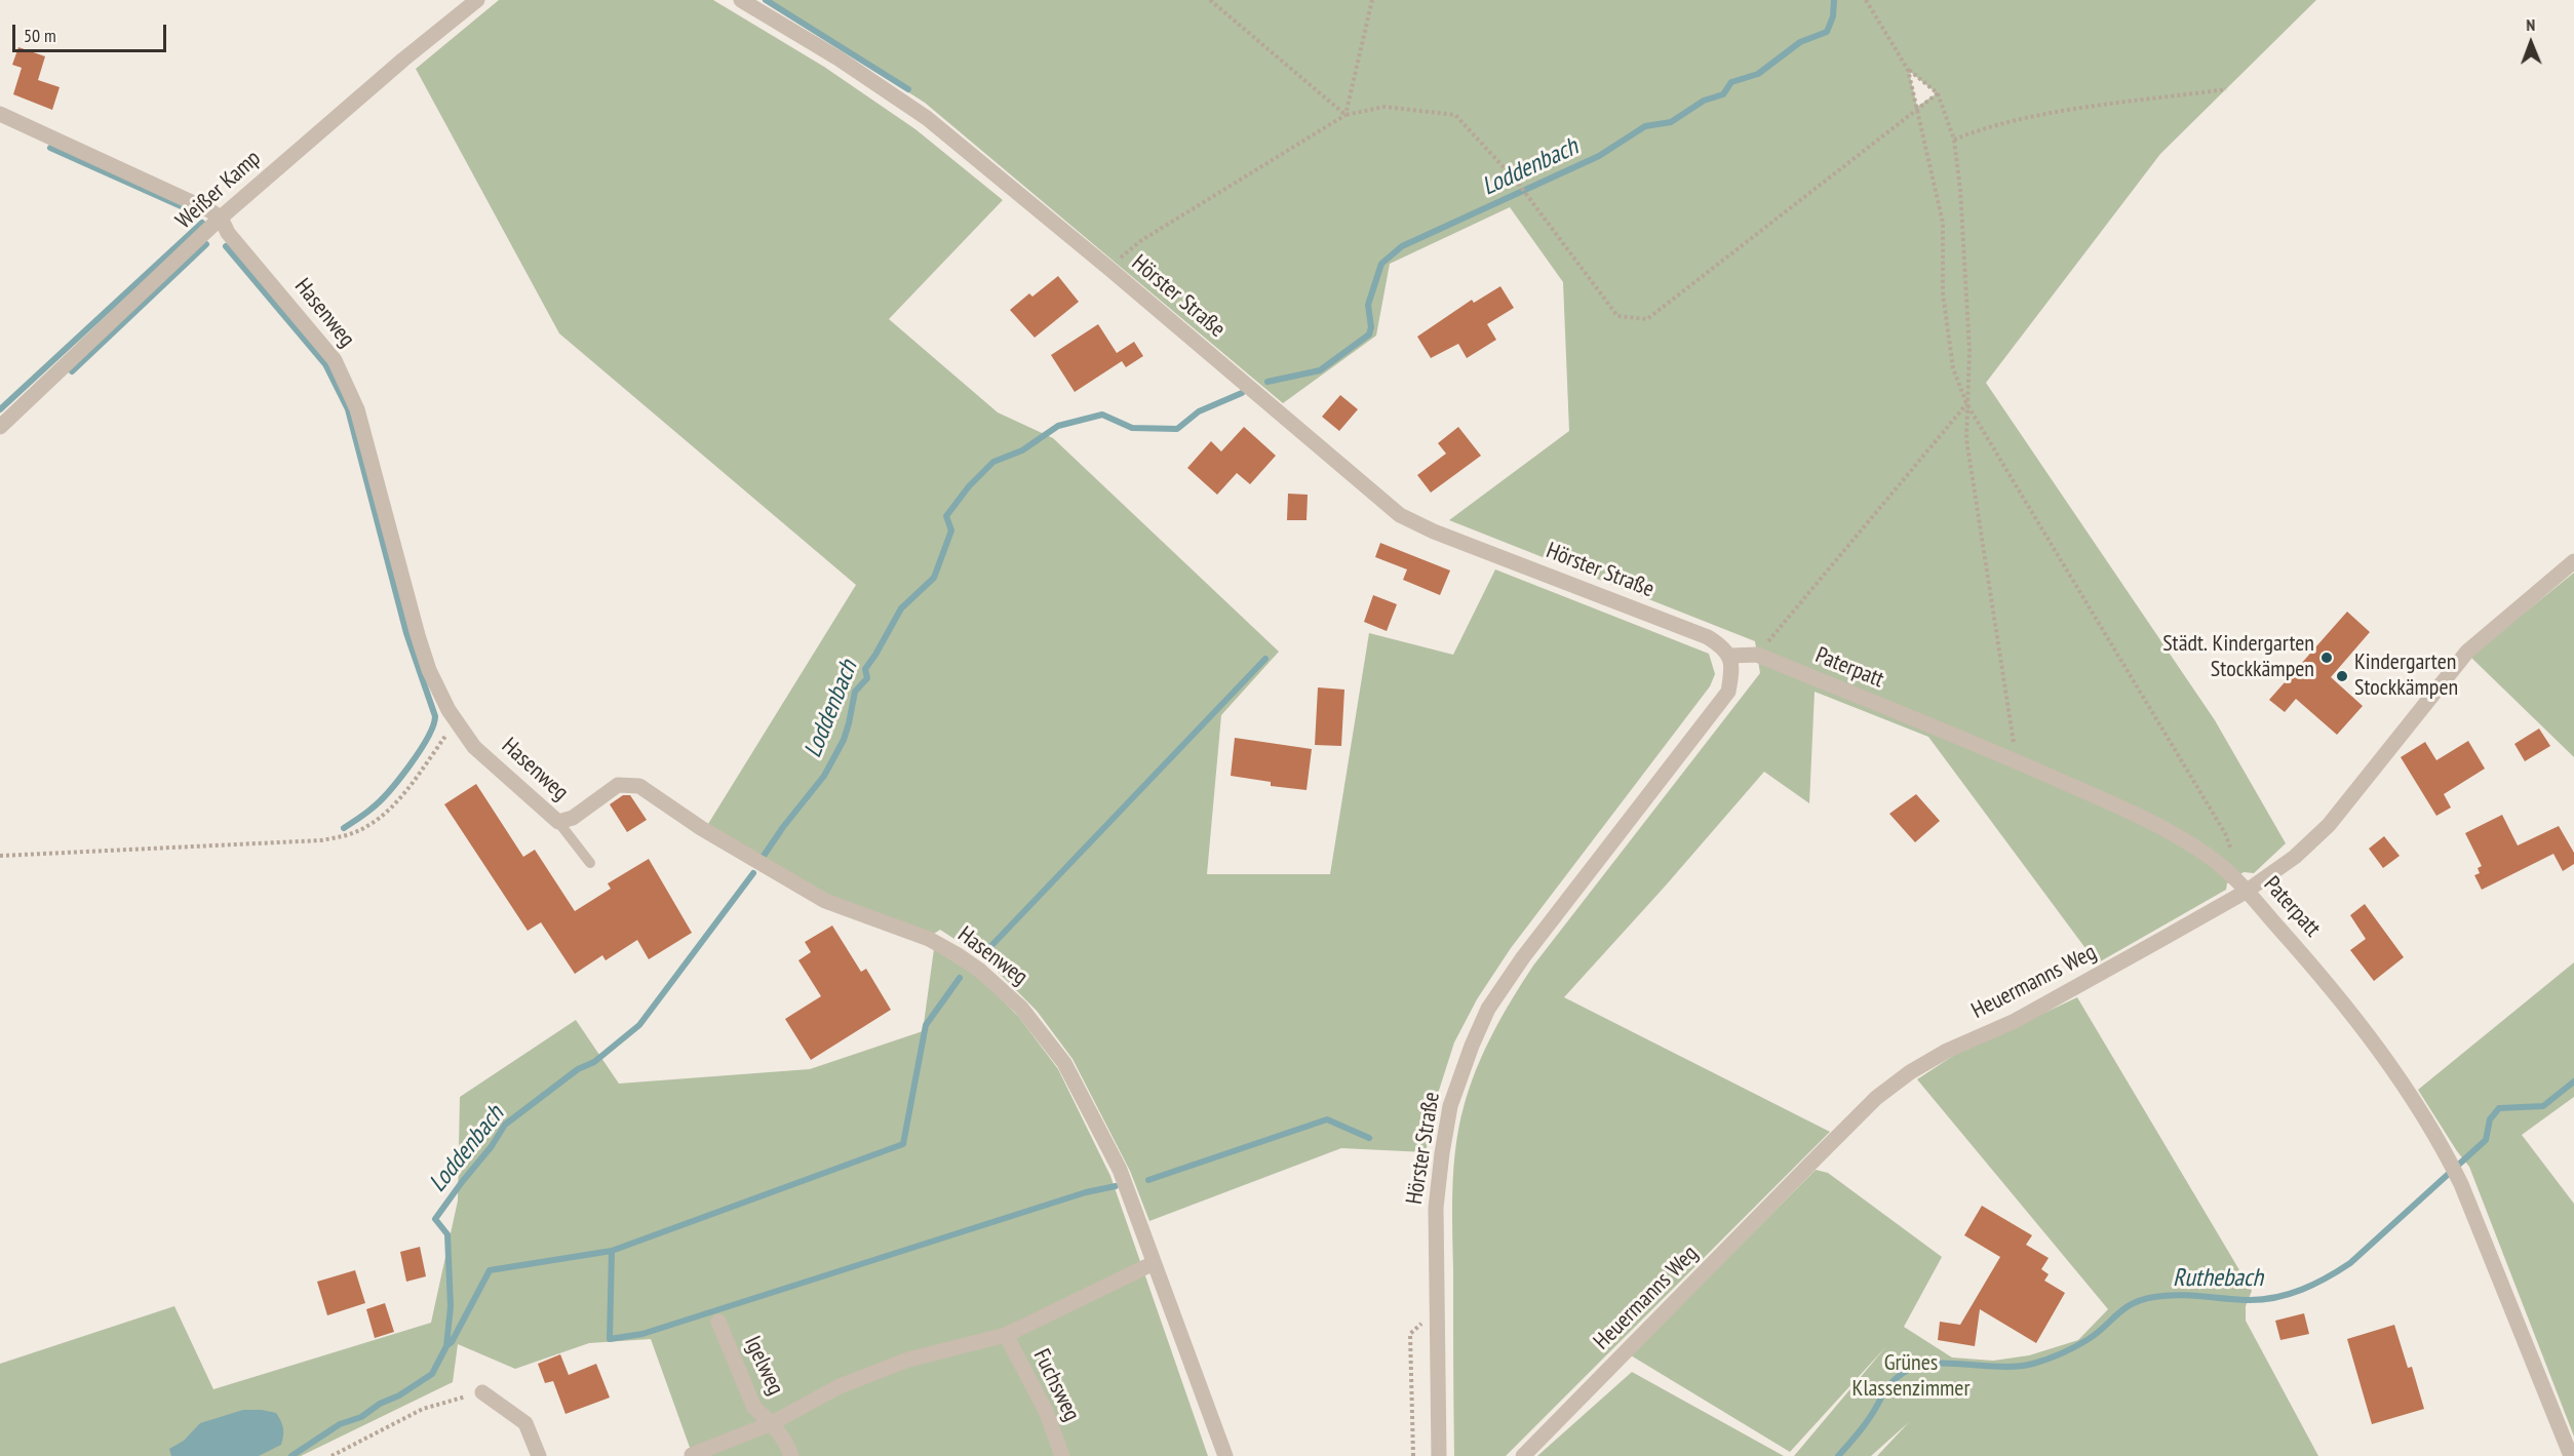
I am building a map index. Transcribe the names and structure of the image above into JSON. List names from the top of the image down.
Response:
{
  "streets": {
    "street": [
      "Weißer Kamp",
      "Hörster Straße",
      "Hasenweg",
      "Paterpatt",
      "Heuermanns Weg",
      "Igelweg",
      "Fuchsweg"
    ]
  },
  "crossings": [
    ["Weißer Kamp", "Hasenweg"],
    ["Hörster Straße", "Paterpatt"],
    ["Paterpatt", "Heuermanns Weg"]
  ],
  "water": ["Loddenbach", "Ruthebach"],
  "parks": ["Grünes Klassenzimmer"],
  "places": ["Städt. Kindergarten Stockkämpen", "Kindergarten Stockkämpen"],
  "scale_bar": "50 m",
  "north": "top"
}
